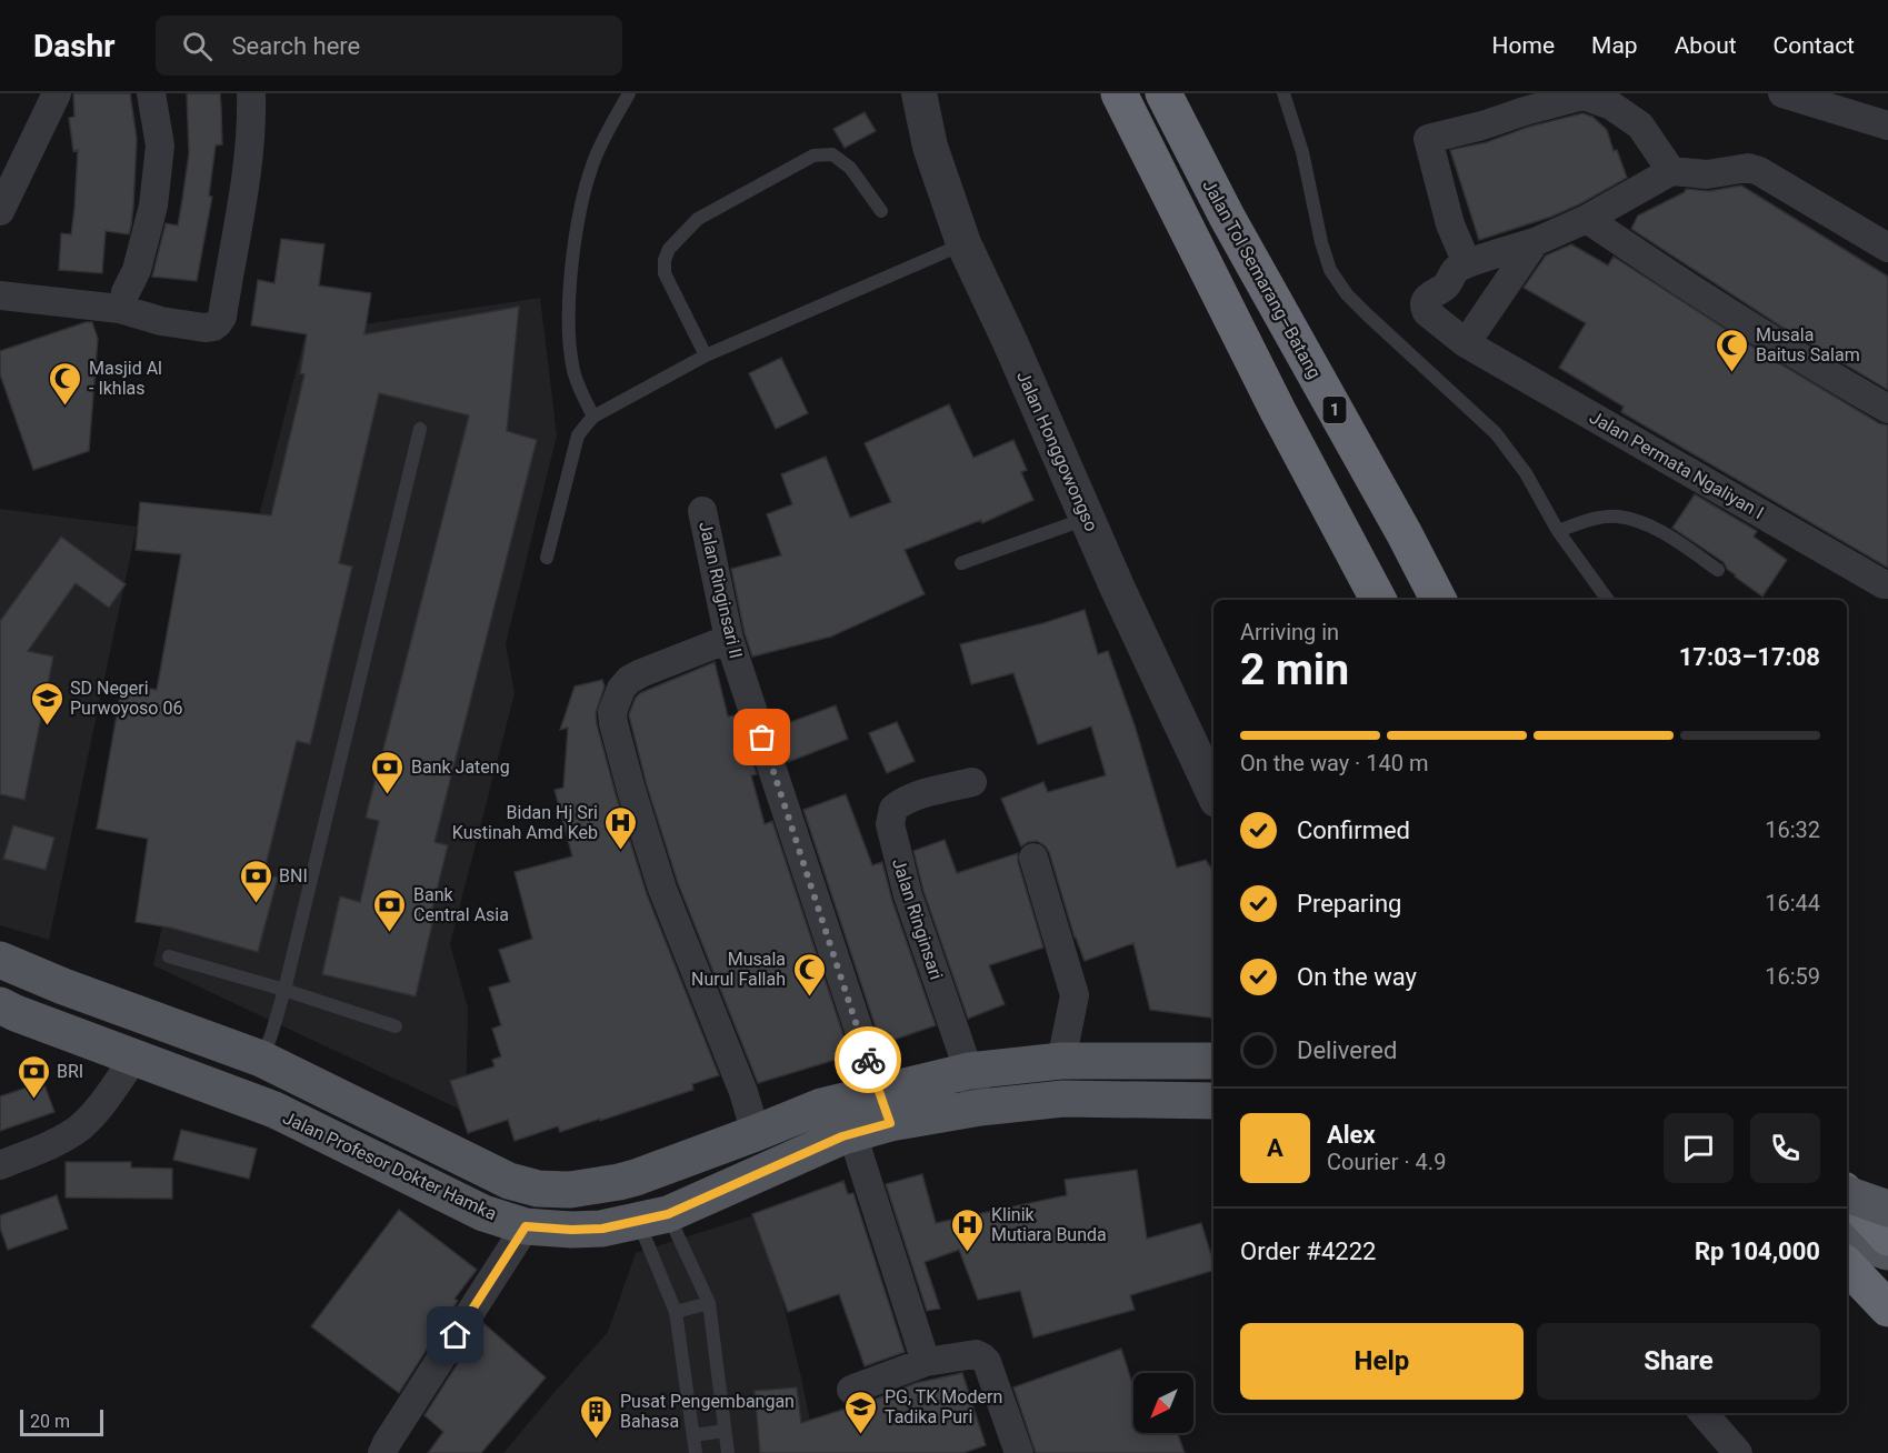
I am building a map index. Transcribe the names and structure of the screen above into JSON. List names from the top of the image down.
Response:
{
  "streets": {
    "highway": ["Jalan Tol Semarang–Batang", "1"],
    "main road": ["Jalan Profesor Dokter Hamka"],
    "street": [
      "Jalan Honggowongso",
      "Jalan Permata Ngaliyan I",
      "Jalan Ringinsari II",
      "Jalan Ringinsari"
    ]
  },
  "crossings": [
    ["Jalan Ringinsari II", "Jalan Profesor Dokter Hamka"],
    ["Jalan Ringinsari", "Jalan Profesor Dokter Hamka"]
  ],
  "places": {
    "mosque": ["Musala Baitus Salam", "Masjid Al - Ikhlas", "Musala Nurul Fallah"],
    "school or university": ["SD Negeri Purwoyoso 06", "PG, TK Modern Tadika Puri"],
    "bank": [
      "Bank Jateng",
      "BNI",
      "Bank Central Asia",
      "BRI"
    ],
    "hospital": ["Bidan Hj Sri Kustinah Amd Keb", "Klinik Mutiara Bunda"],
    "building": ["Pusat Pengembangan Bahasa"]
  },
  "scale_bar": "20 m",
  "north": "bottom left",
  "page": {
    "header": "Dashr",
    "search": "Search here",
    "nav": [
      "Home",
      "Map",
      "About",
      "Contact"
    ],
    "heading": ["2 min", "Arriving in", "17:03–17:08"],
    "panel": [
      "Alex",
      "Courier · 4.9",
      "Order #4222",
      "Rp 104,000"
    ],
    "bar": "On the way · 140 m",
    "list": [
      ["Confirmed", "16:32"],
      ["Preparing", "16:44"],
      ["On the way", "16:59"],
      "Delivered"
    ],
    "round": "A",
    "buttons": ["Help", "Share"],
    "scale": "20 m"
  }
}
